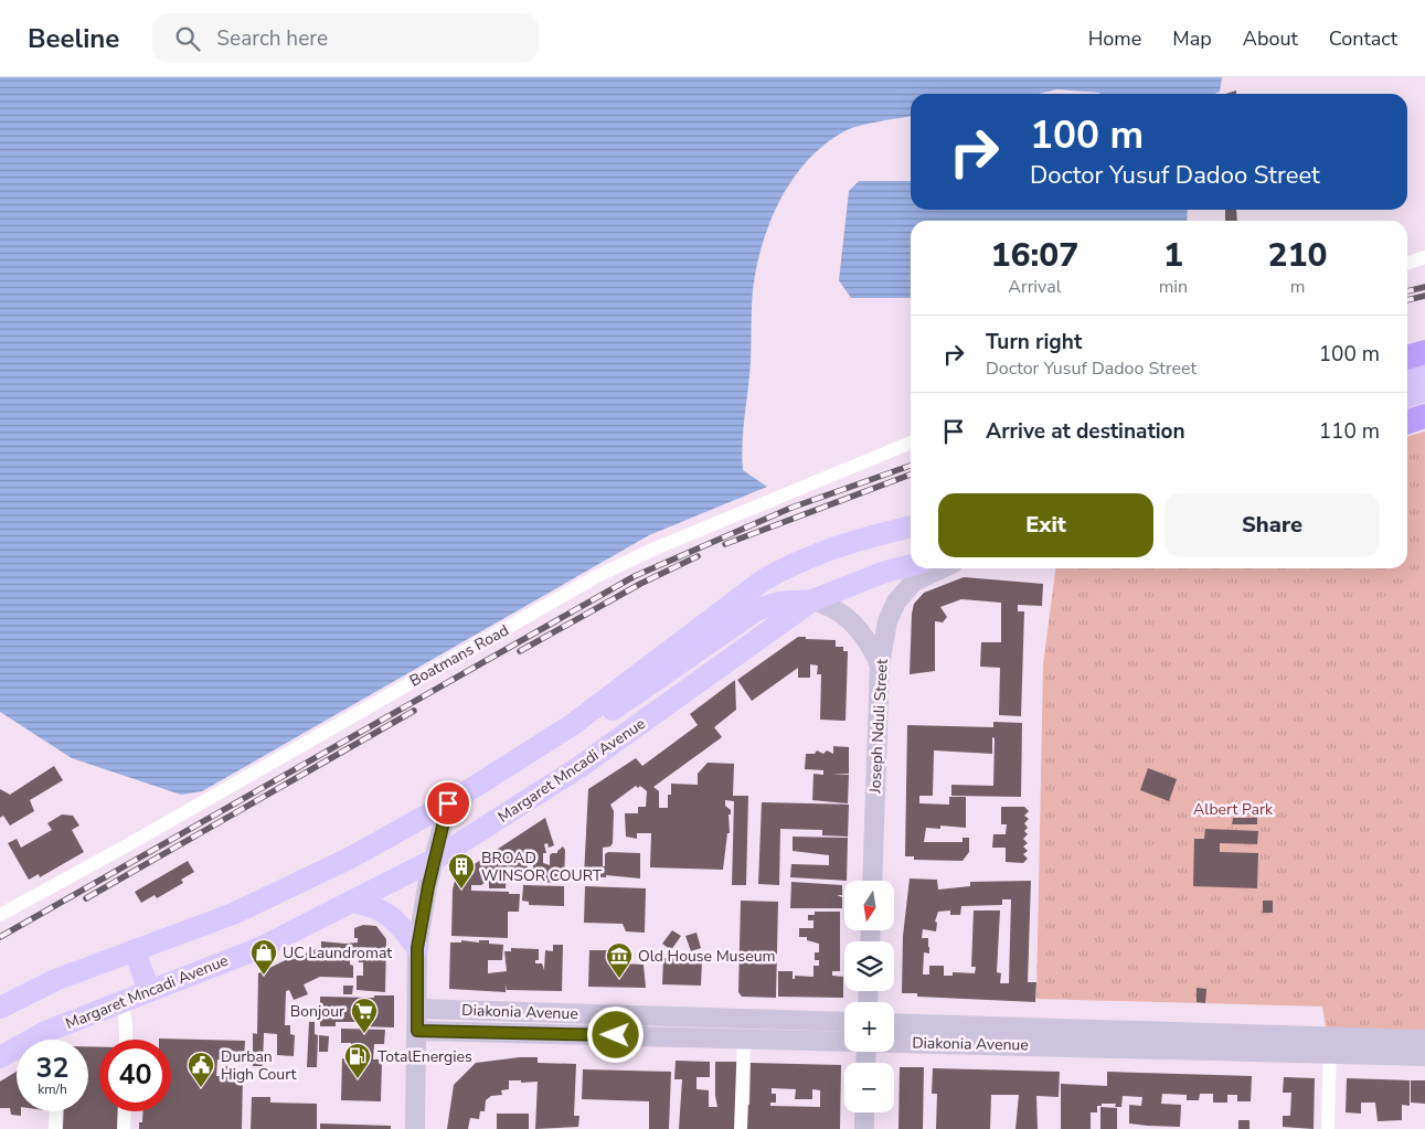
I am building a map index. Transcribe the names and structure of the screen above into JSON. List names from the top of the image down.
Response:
{
  "streets": {
    "main road": ["Margaret Mncadi Avenue"],
    "street": ["Boatmans Road", "Joseph Nduli Street", "Diakonia Avenue"]
  },
  "parks": ["Albert Park"],
  "places": {
    "building": ["BROAD WINSOR COURT"],
    "shop": ["UC Laundromat"],
    "museum": ["Old House Museum"],
    "supermarket": ["Bonjour"],
    "fuel station": ["TotalEnergies"],
    "public building": ["Durban High Court"]
  },
  "north": "bottom",
  "page": {
    "header": "Beeline",
    "search": "Search here",
    "nav": [
      "Home",
      "Map",
      "About",
      "Contact"
    ],
    "turn": ["100 m", "Doctor Yusuf Dadoo Street"],
    "eta": [
      "16:07",
      "Arrival",
      "1",
      "min",
      "210",
      "m"
    ],
    "list": [
      {
        "name": "Turn right",
        "note": "Doctor Yusuf Dadoo Street",
        "value": "100 m"
      },
      {
        "name": "Arrive at destination",
        "value": "110 m"
      }
    ],
    "buttons": ["Exit", "Share"],
    "map_buttons": ["+", "−"],
    "speed": "32 km/h",
    "limit": "40"
  }
}
